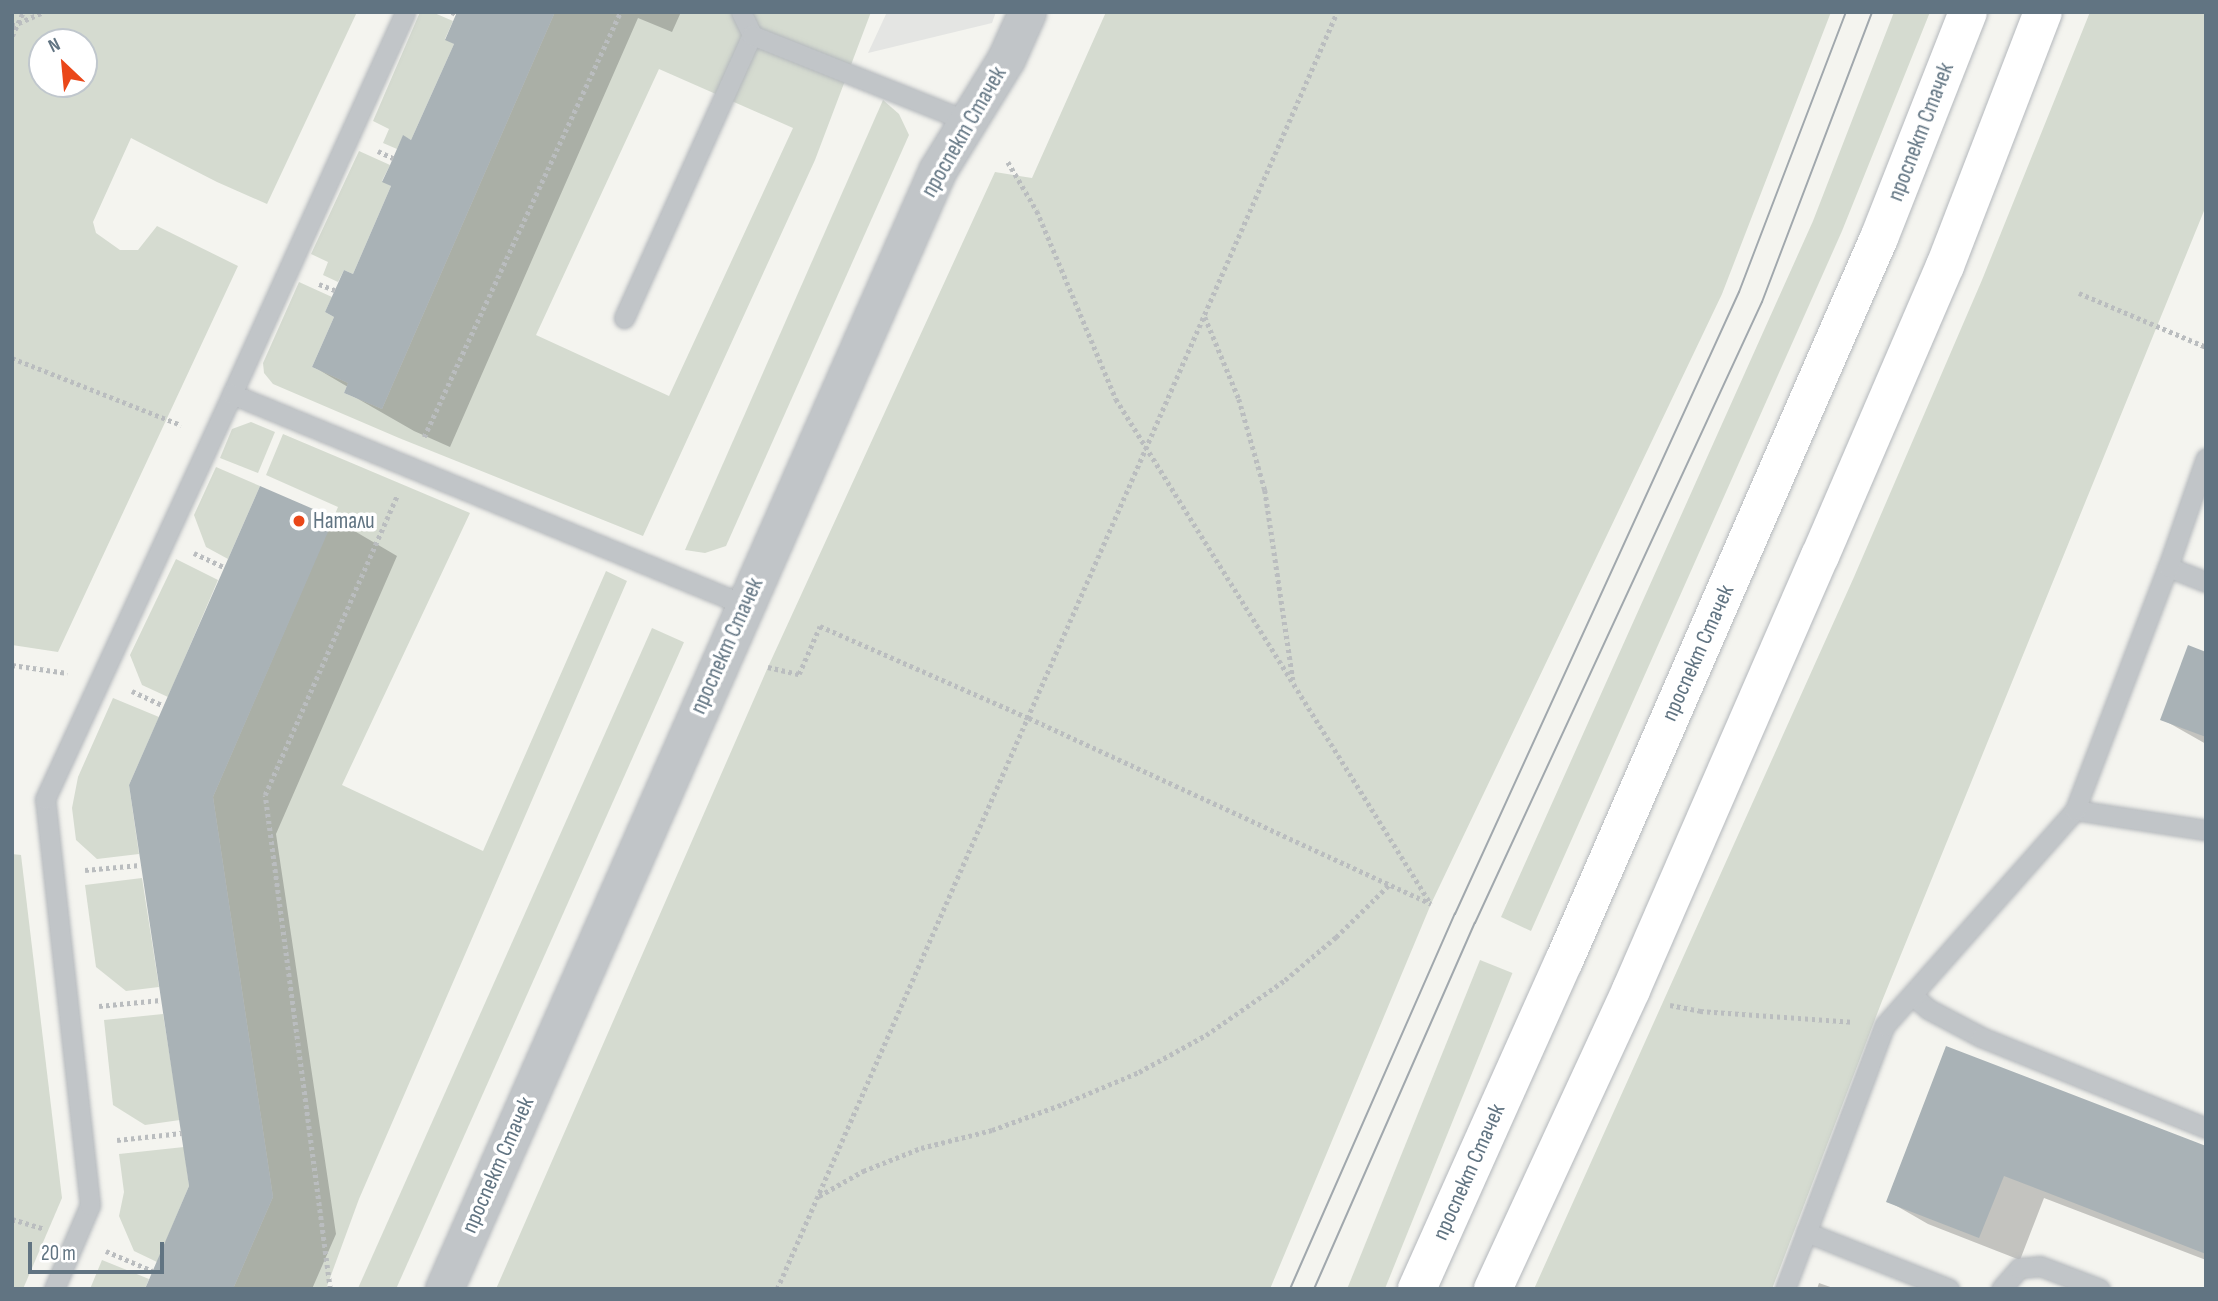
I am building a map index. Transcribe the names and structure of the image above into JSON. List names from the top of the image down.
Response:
{
  "streets": {
    "main road": ["проспект Стачек"]
  },
  "places": ["Натали"],
  "scale_bar": "20 m",
  "north": "top left"
}
